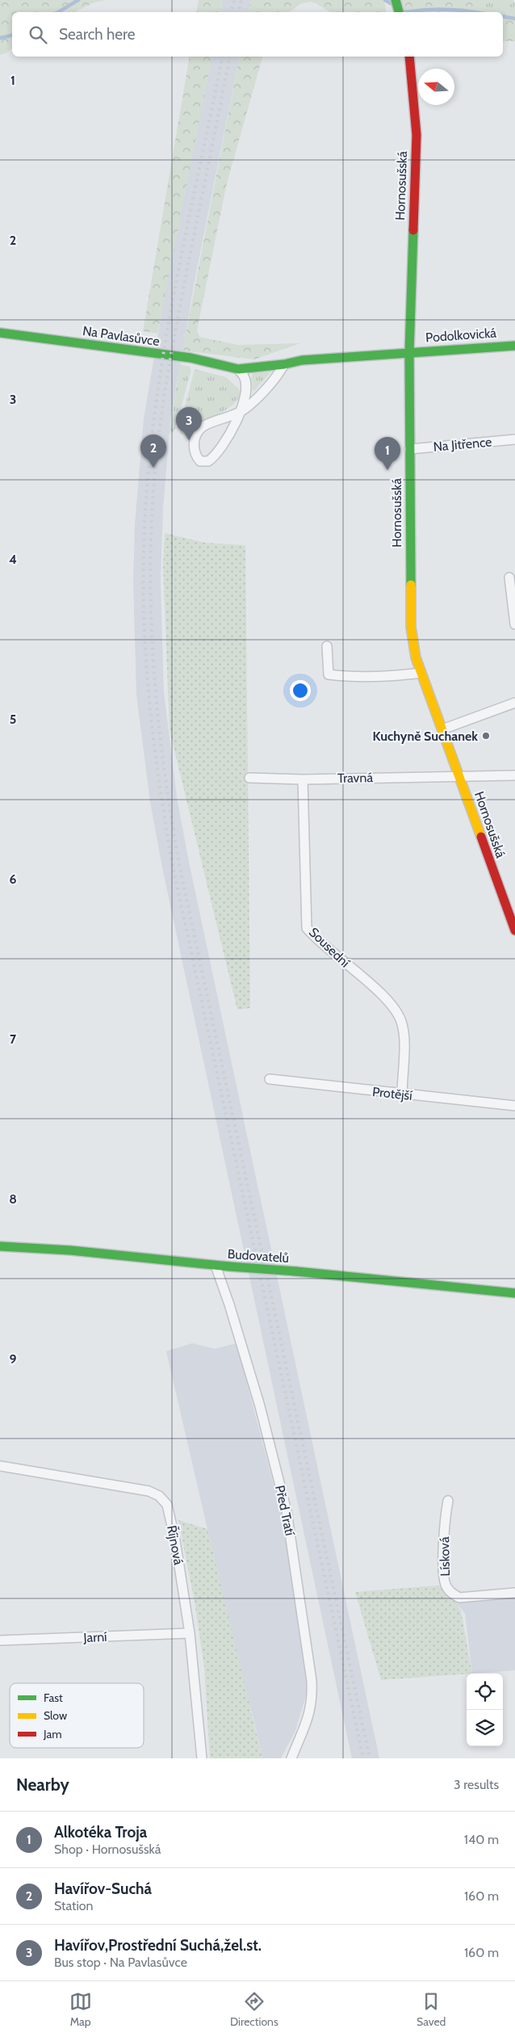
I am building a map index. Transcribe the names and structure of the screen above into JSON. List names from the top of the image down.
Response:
{
  "streets": {
    "street": [
      "Hornosušská",
      "Podolkovická",
      "Na Pavlasůvce",
      "Na Jitřence",
      "Travná",
      "Sousední",
      "Protější",
      "Budovatelů",
      "Před Tratí",
      "Říjnová",
      "Lísková",
      "Jarní"
    ]
  },
  "crossings": [
    ["Hornosušská", "Podolkovická"],
    ["Hornosušská", "Na Jitřence"],
    ["Hornosušská", "Travná"],
    ["Travná", "Sousední"],
    ["Sousední", "Protější"],
    ["Budovatelů", "Před Tratí"],
    ["Říjnová", "Jarní"]
  ],
  "places": ["Kuchyně Suchanek"],
  "legend": ["Fast", "Slow", "Jam"],
  "north": "left",
  "page": {
    "search": "Search here",
    "pins": ["3", "2", "1"],
    "heading": ["Nearby", "3 results"],
    "list": [
      {
        "mark": "1",
        "name": "Alkotéka Troja",
        "note": "Shop · Hornosušská",
        "value": "140 m"
      },
      {
        "mark": "2",
        "name": "Havířov-Suchá",
        "note": "Station",
        "value": "160 m"
      },
      {
        "mark": "3",
        "name": "Havířov,Prostřední Suchá,žel.st.",
        "note": "Bus stop · Na Pavlasůvce",
        "value": "160 m"
      }
    ],
    "nav": ["Map", "Directions", "Saved"]
  },
  "grid": {
    "rows": [
      "1",
      "2",
      "3",
      "4",
      "5",
      "6",
      "7",
      "8",
      "9"
    ]
  }
}
